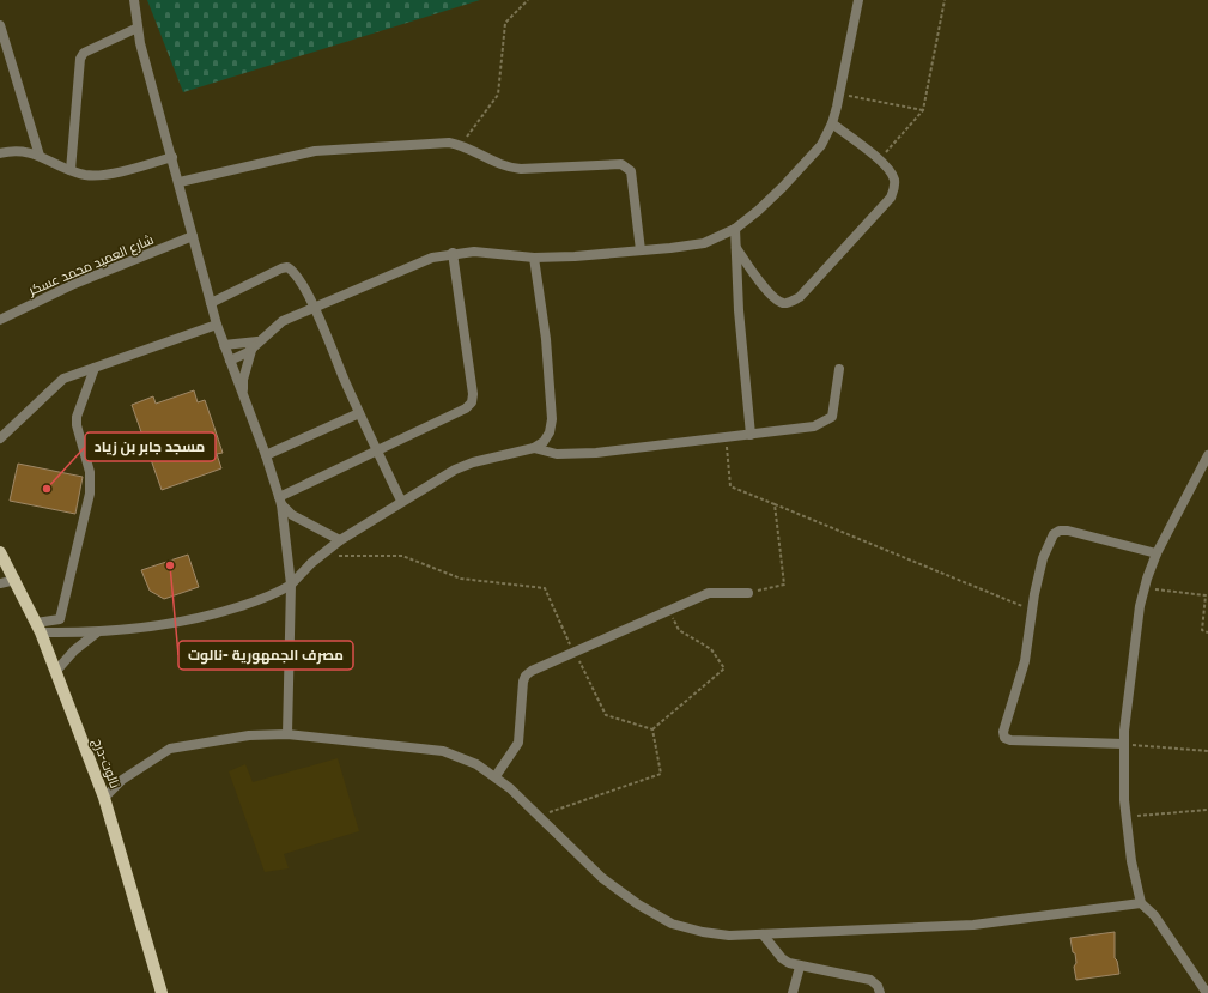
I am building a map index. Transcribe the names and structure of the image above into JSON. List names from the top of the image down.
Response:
{
  "streets": {
    "main road": ["نالوت-درج"],
    "street": ["شارع العميد محمد عسكر"]
  },
  "places": ["مسجد جابر بن زياد", "مصرف الجمهورية -نالوت"]
}
